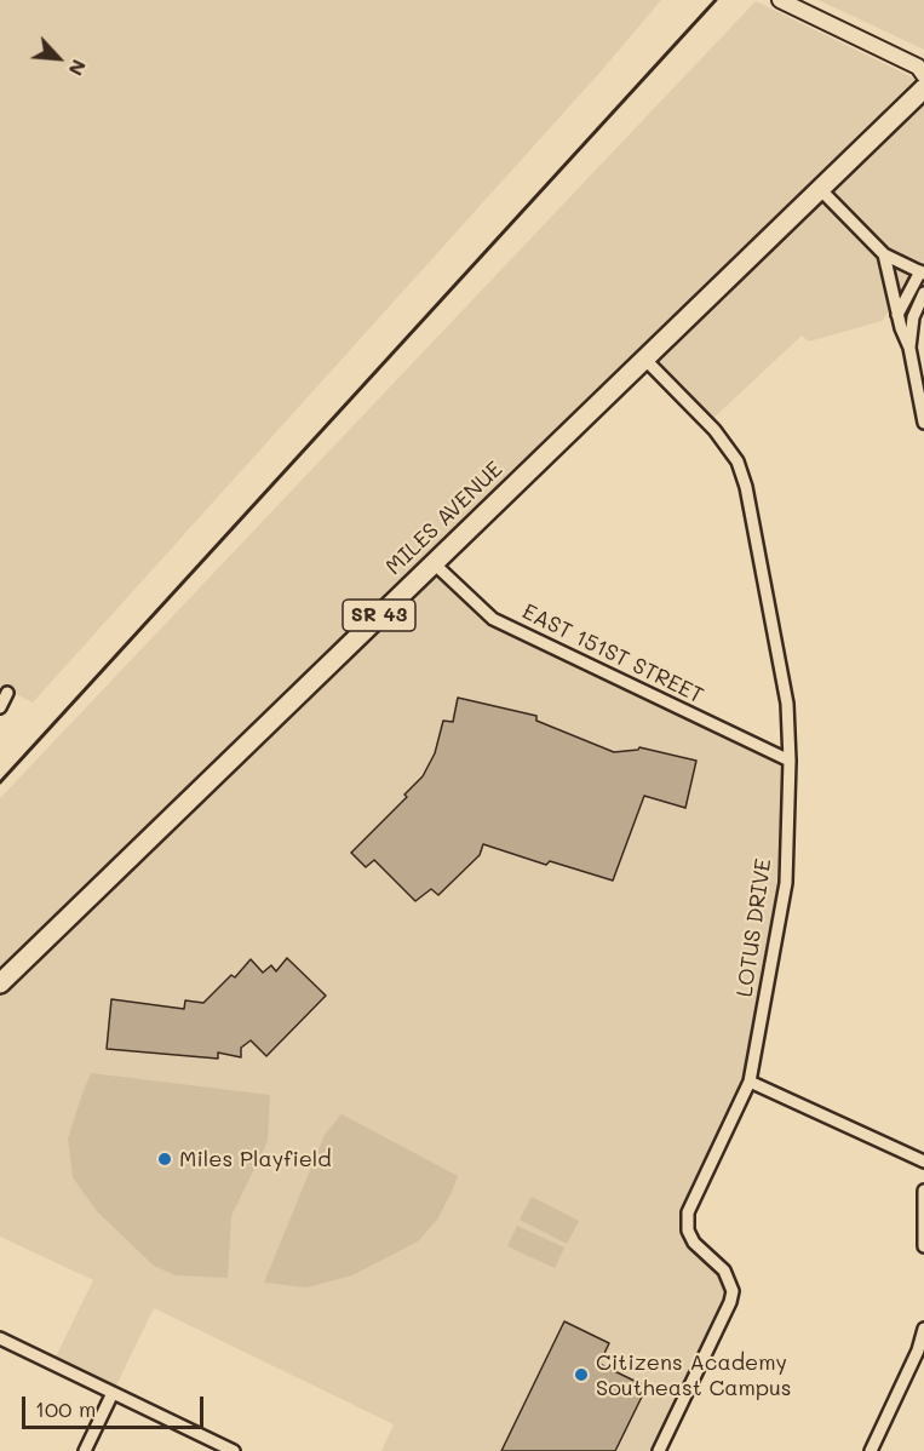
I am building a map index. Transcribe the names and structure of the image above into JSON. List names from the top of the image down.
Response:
{
  "streets": {
    "main road": ["MILES AVENUE", "SR 43"],
    "street": ["EAST 151ST STREET", "LOTUS DRIVE"]
  },
  "crossings": [
    ["MILES AVENUE", "EAST 151ST STREET"],
    ["MILES AVENUE", "LOTUS DRIVE"],
    ["EAST 151ST STREET", "LOTUS DRIVE"]
  ],
  "places": ["Miles Playfield", "Citizens Academy Southeast Campus"],
  "scale_bar": "100 m",
  "north": "bottom right"
}
